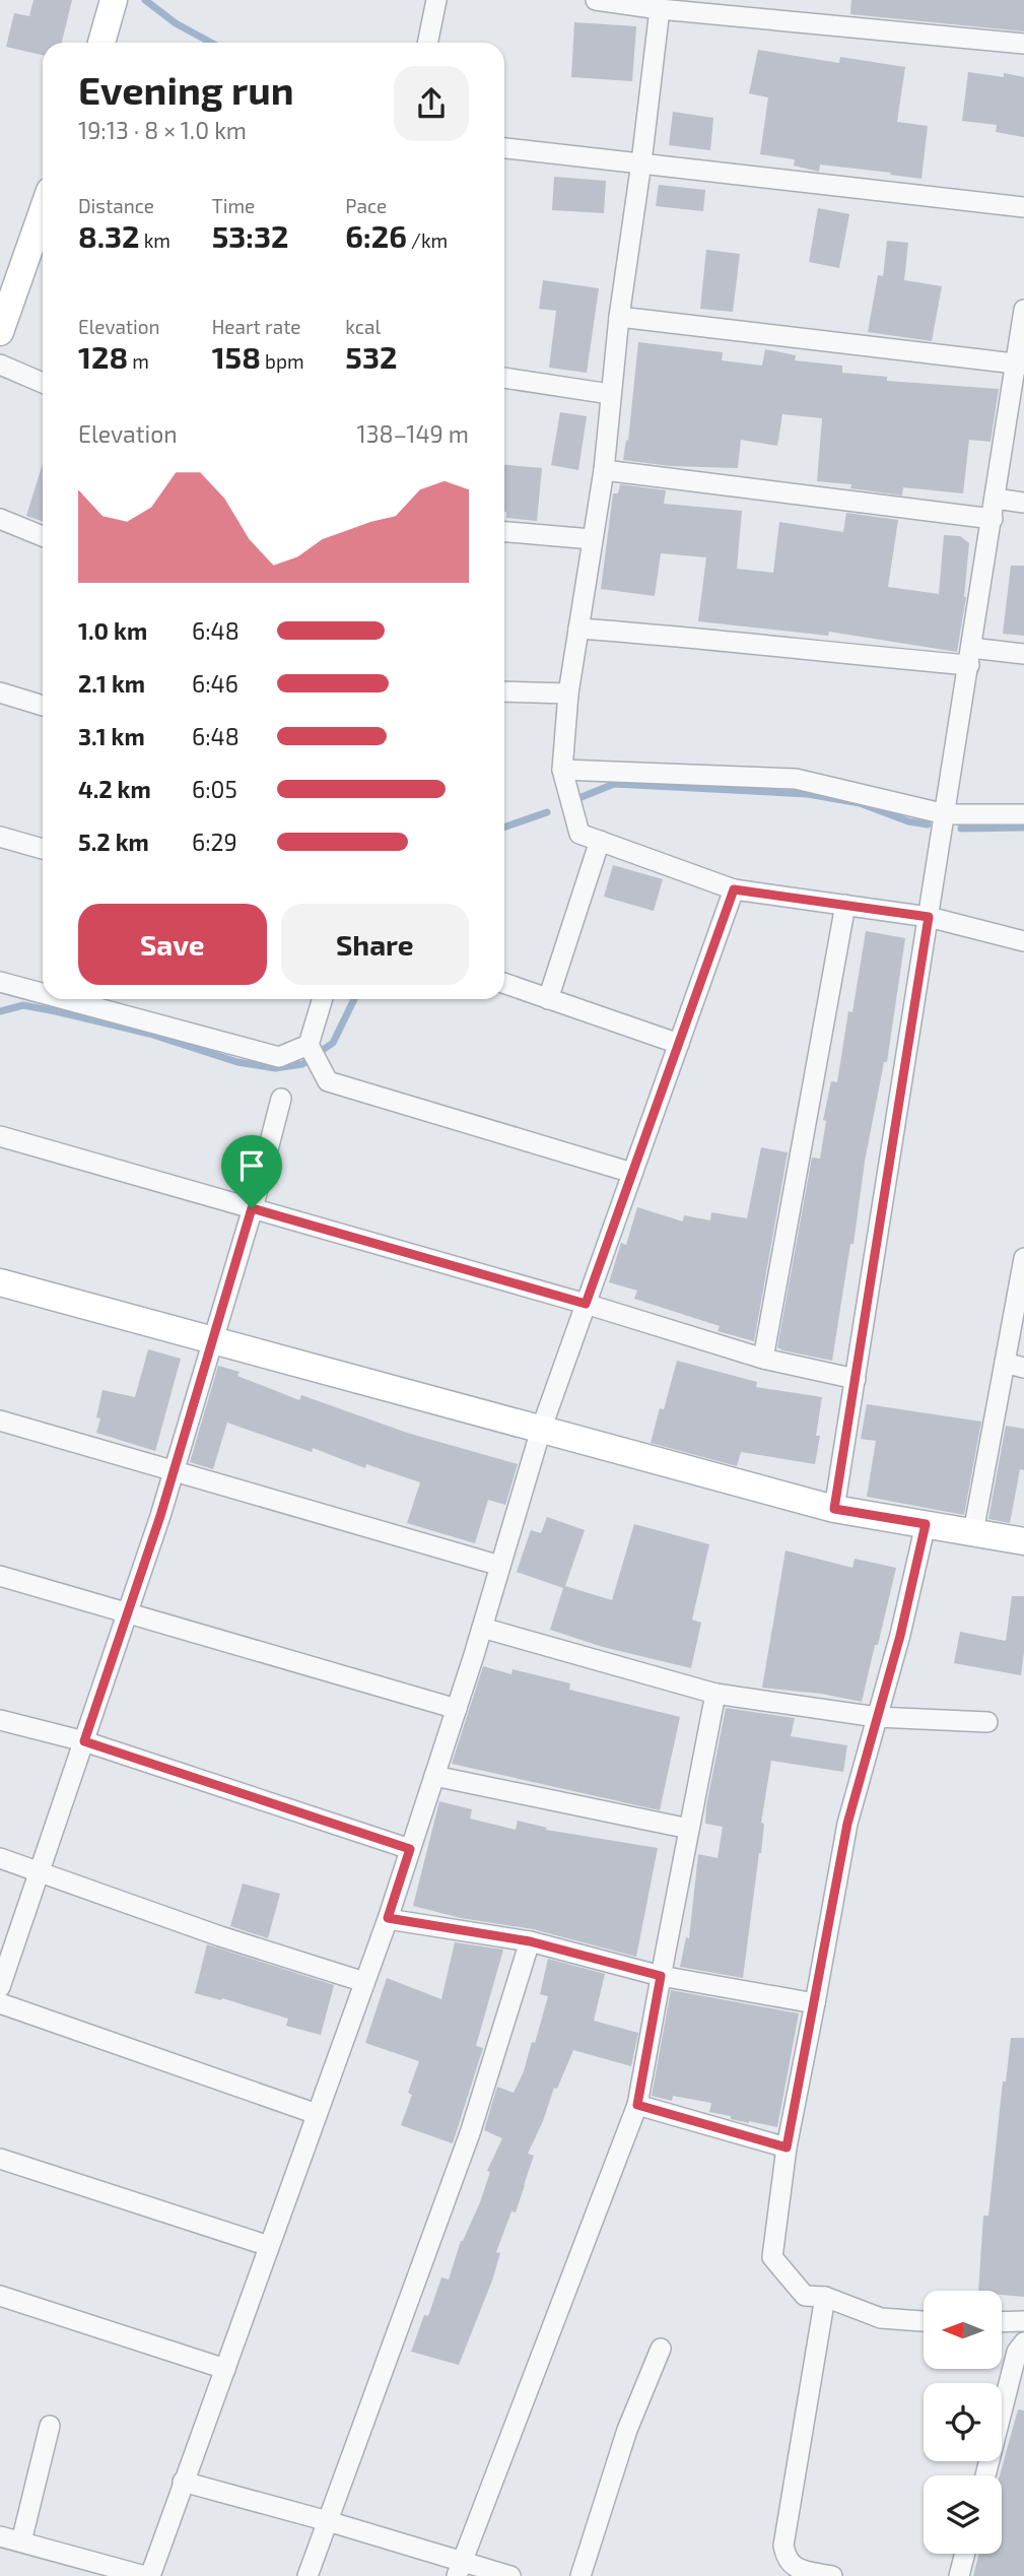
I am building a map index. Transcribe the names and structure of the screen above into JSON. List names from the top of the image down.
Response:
{
  "north": "left",
  "page": {
    "heading": ["Evening run", "19:13 · 8 × 1.0 km"],
    "stats": [
      ["Distance", "8.32 km"],
      ["Time", "53:32"],
      ["Pace", "6:26 /km"],
      ["Elevation", "128 m"],
      ["Heart rate", "158 bpm"],
      ["kcal", "532"]
    ],
    "chart": ["Elevation", "138–149 m"],
    "list": [
      {
        "name": "1.0 km",
        "note": "6:48"
      },
      {
        "name": "2.1 km",
        "note": "6:46"
      },
      {
        "name": "3.1 km",
        "note": "6:48"
      },
      {
        "name": "4.2 km",
        "note": "6:05"
      },
      {
        "name": "5.2 km",
        "note": "6:29"
      }
    ],
    "buttons": ["Save", "Share"]
  }
}
